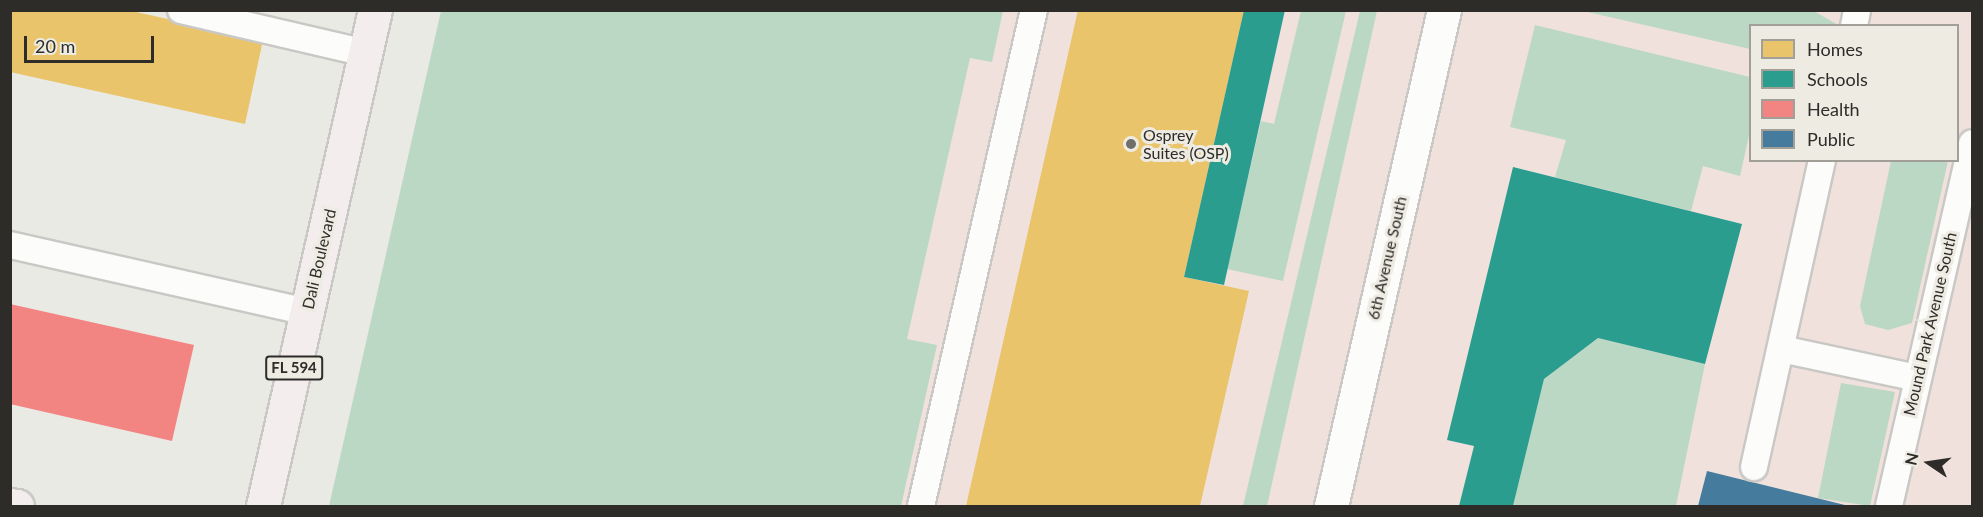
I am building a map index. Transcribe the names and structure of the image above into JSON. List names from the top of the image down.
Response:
{
  "streets": {
    "main road": ["Dali Boulevard", "FL 594"],
    "street": ["6th Avenue South"],
    "lane": ["Mound Park Avenue South"]
  },
  "places": ["Osprey Suites (OSP)"],
  "legend": [
    "Homes",
    "Schools",
    "Health",
    "Public"
  ],
  "scale_bar": "20 m",
  "north": "left"
}
